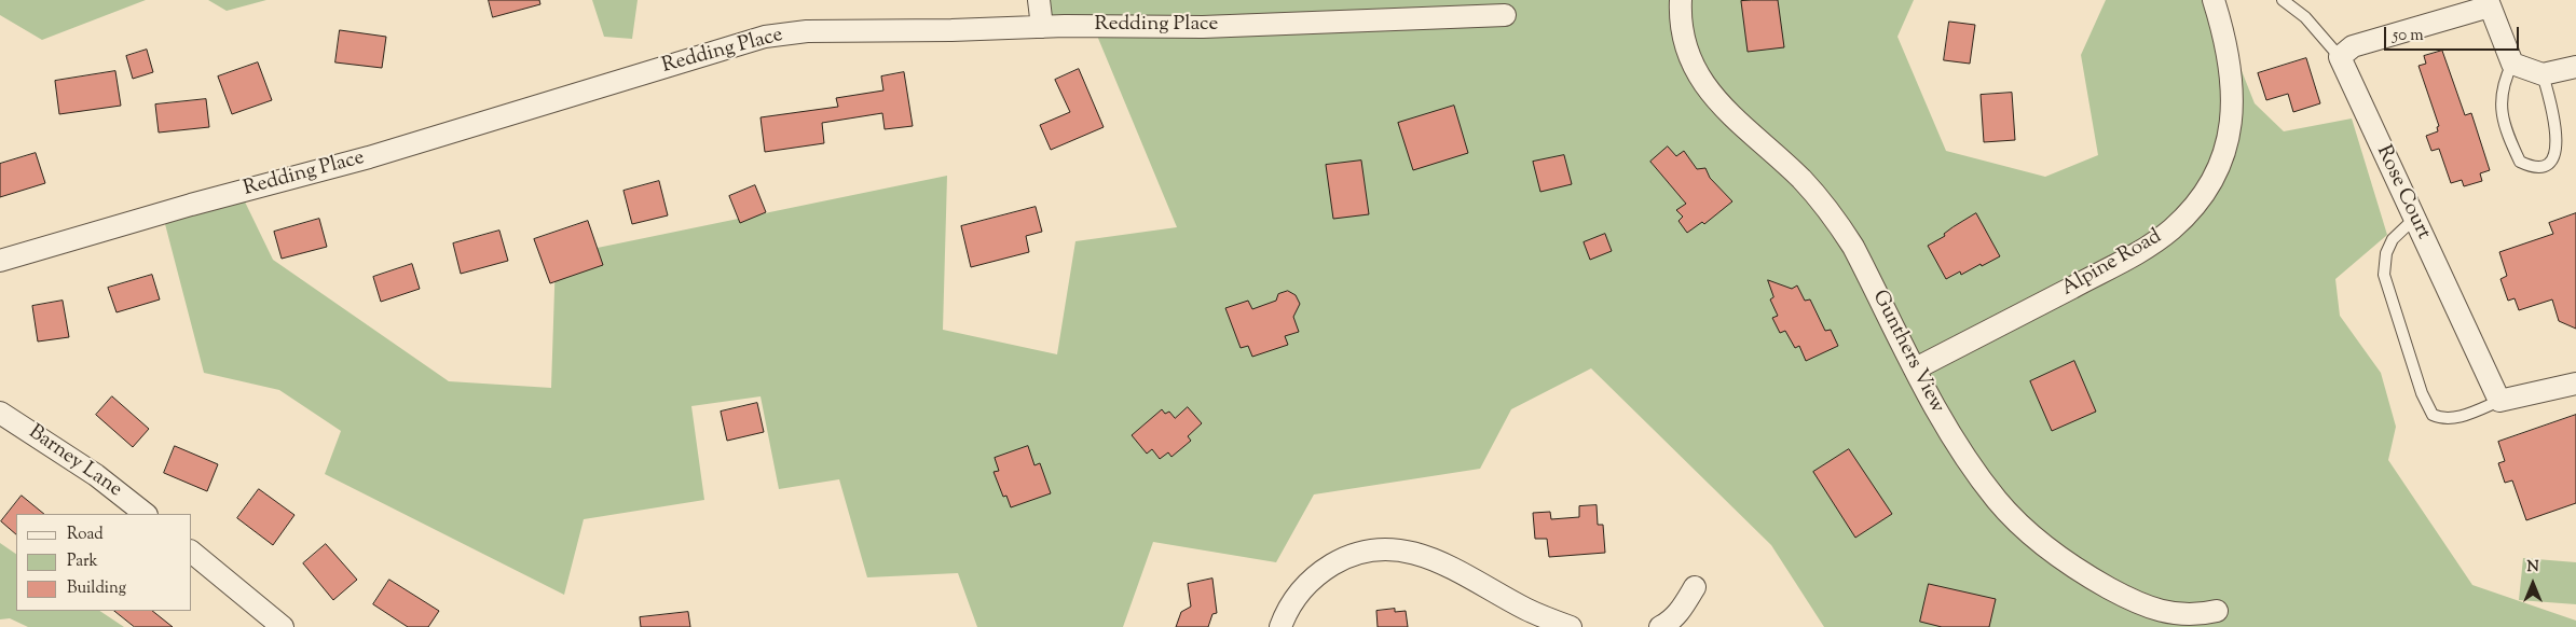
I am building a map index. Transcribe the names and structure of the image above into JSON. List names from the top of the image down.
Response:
{
  "streets": {
    "street": [
      "Redding Place",
      "Rose Court",
      "Alpine Road",
      "Gunthers View",
      "Barney Lane"
    ]
  },
  "crossings": [
    ["Alpine Road", "Gunthers View"]
  ],
  "legend": ["Road", "Park", "Building"],
  "scale_bar": "50 m",
  "north": "top"
}
